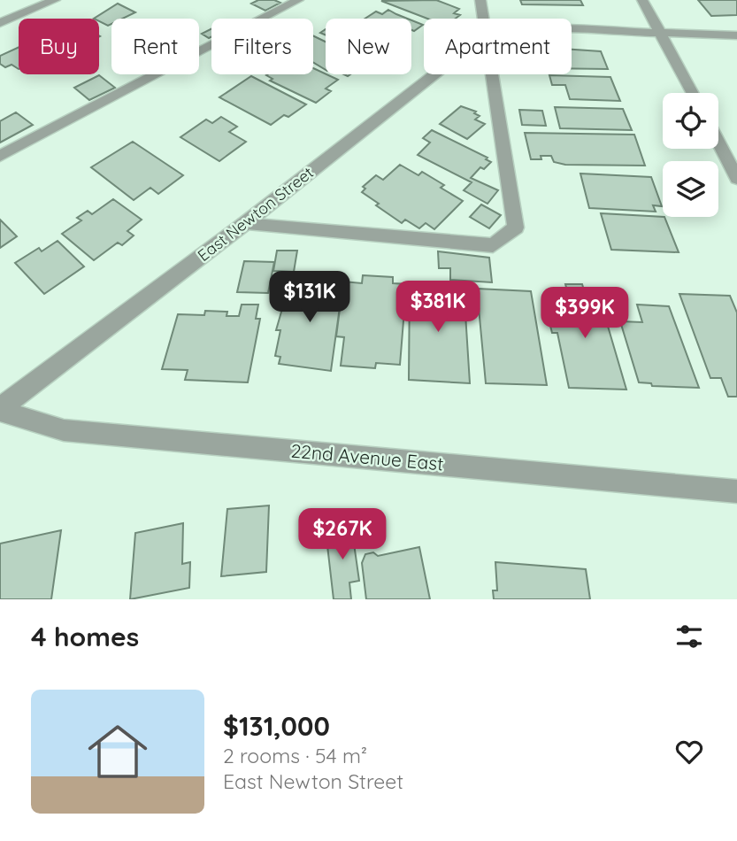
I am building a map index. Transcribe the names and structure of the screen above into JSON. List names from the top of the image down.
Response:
{
  "streets": {
    "street": ["East Newton Street", "22nd Avenue East"]
  },
  "crossings": [
    ["East Newton Street", "22nd Avenue East"]
  ],
  "page": {
    "chip": [
      "Buy",
      "Rent",
      "Filters",
      "New",
      "Apartment"
    ],
    "price": [
      "$131K",
      "$381K",
      "$399K",
      "$267K"
    ],
    "heading": "4 homes",
    "list": [
      {
        "name": "$131,000",
        "note": "2 rooms · 54 m² · East Newton Street"
      }
    ]
  }
}
